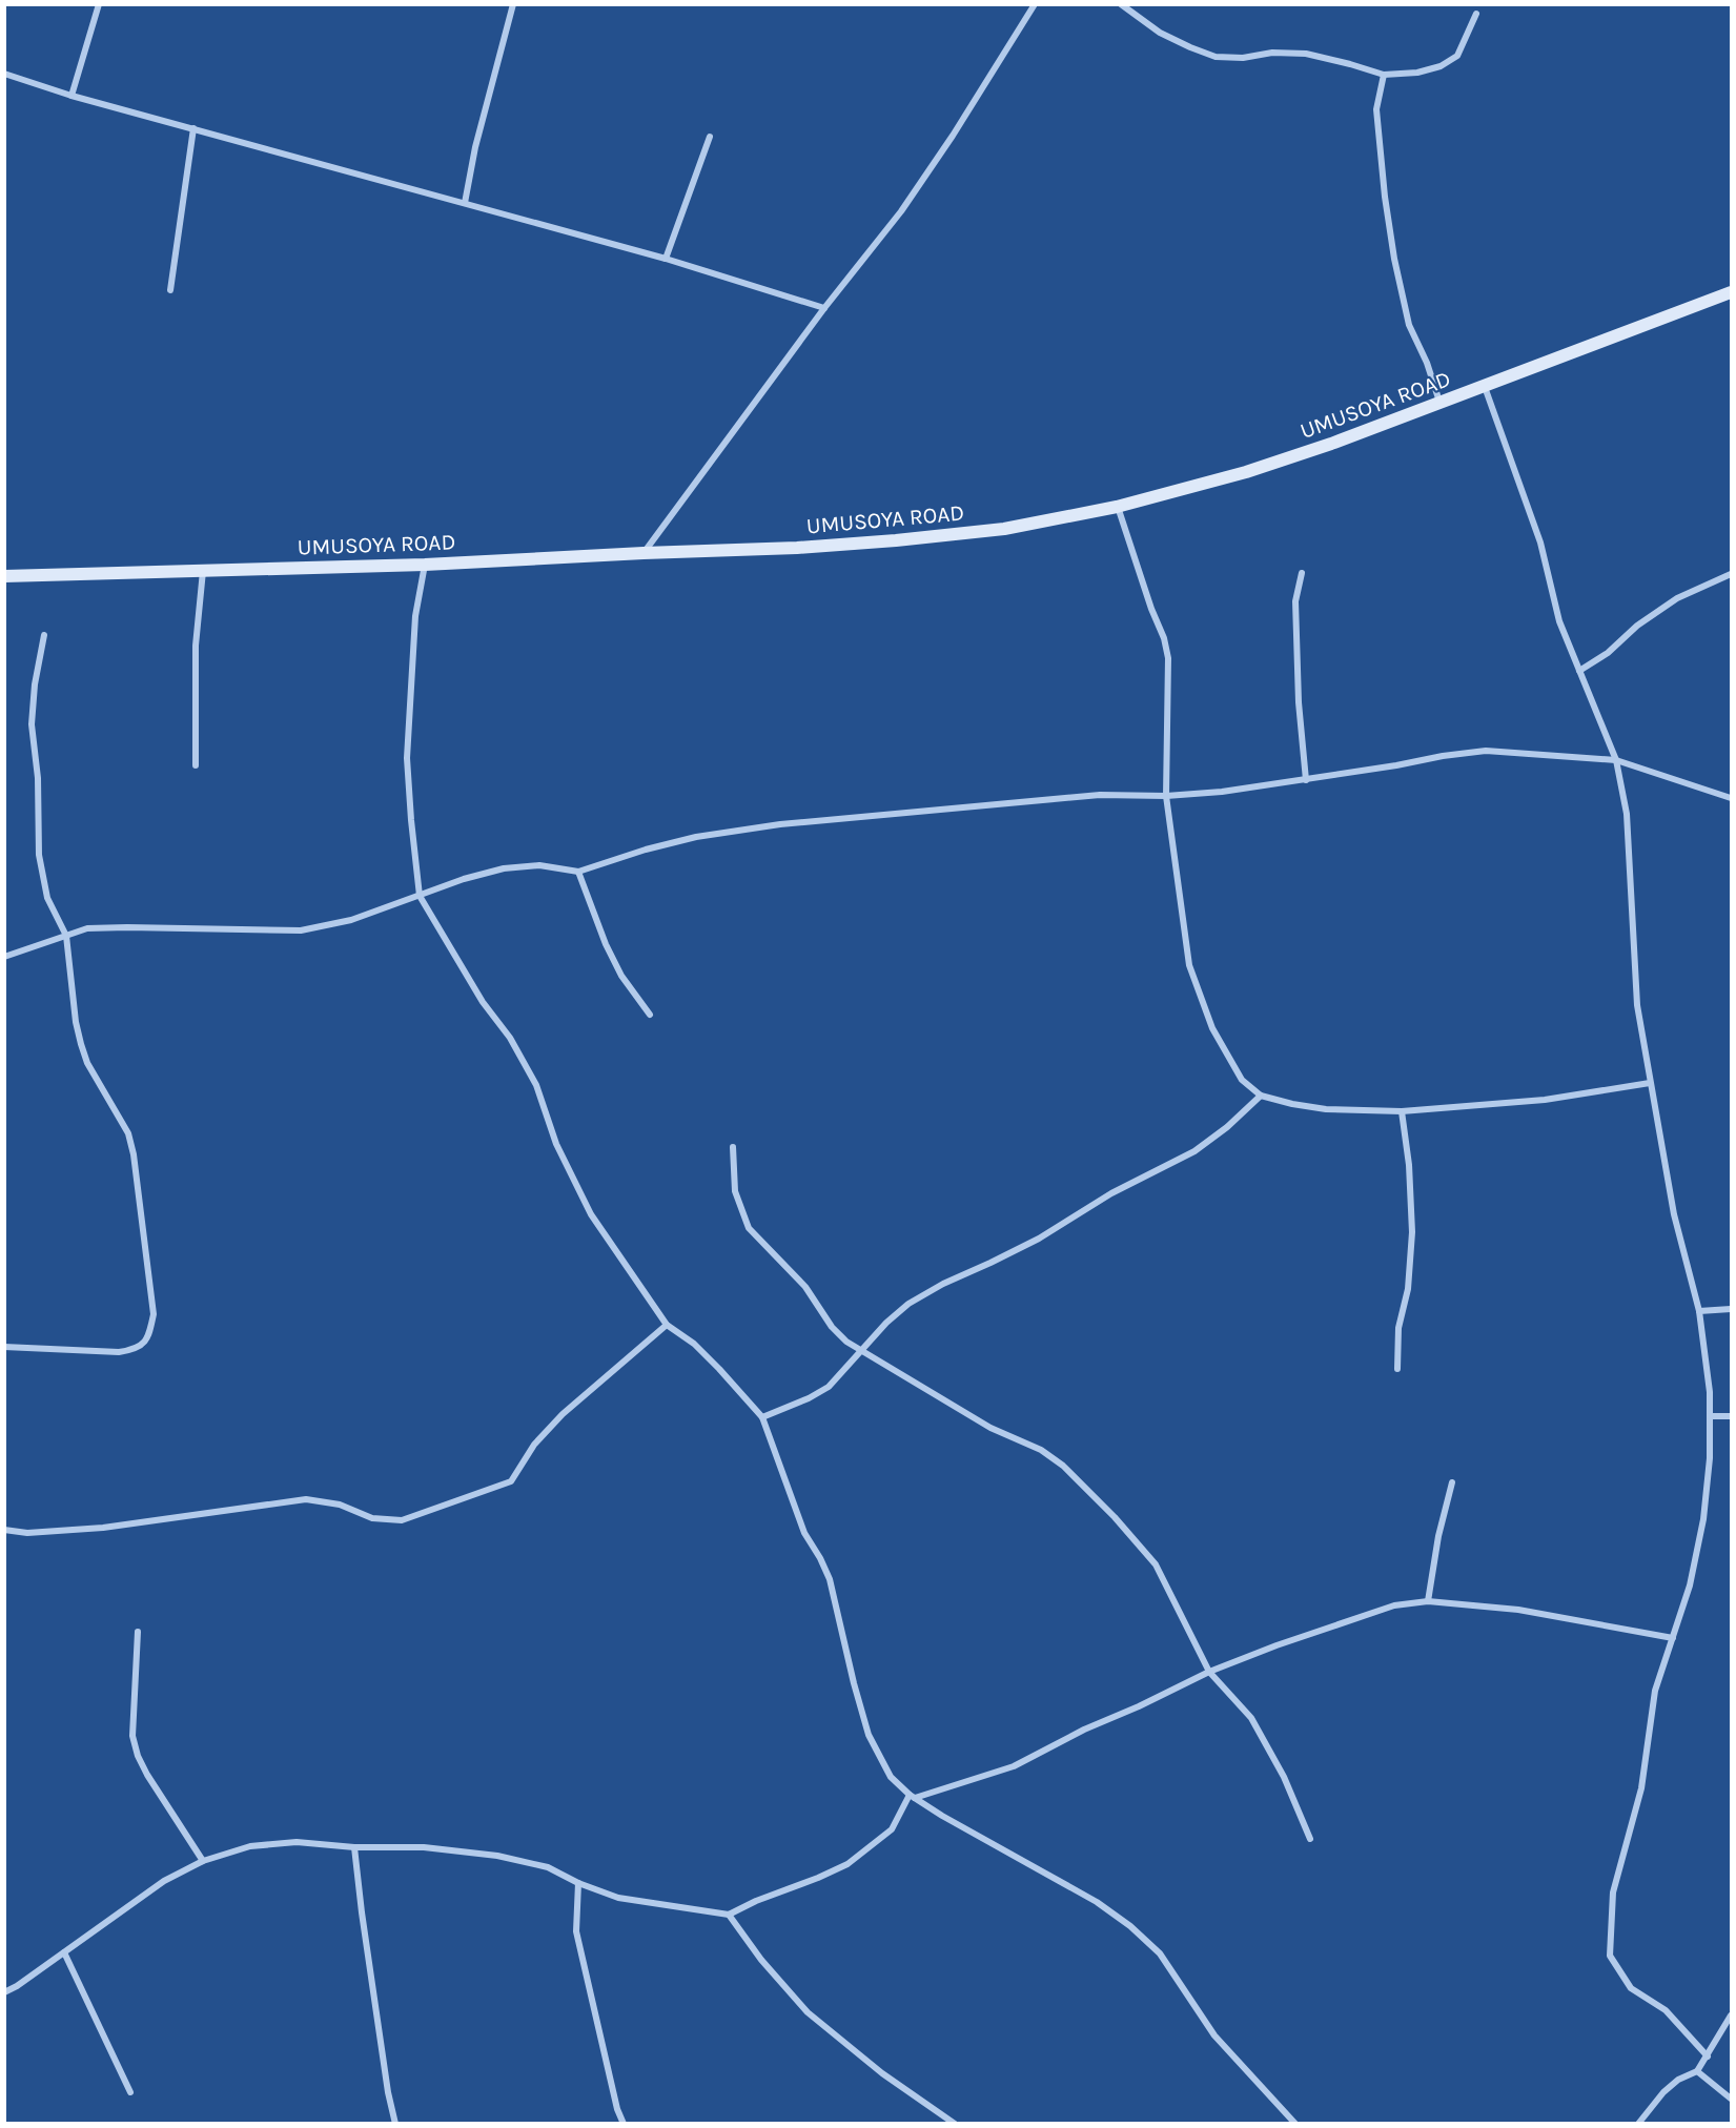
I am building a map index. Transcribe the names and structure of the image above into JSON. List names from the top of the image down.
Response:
{
  "streets": {
    "main road": ["UMUSOYA ROAD"]
  }
}
